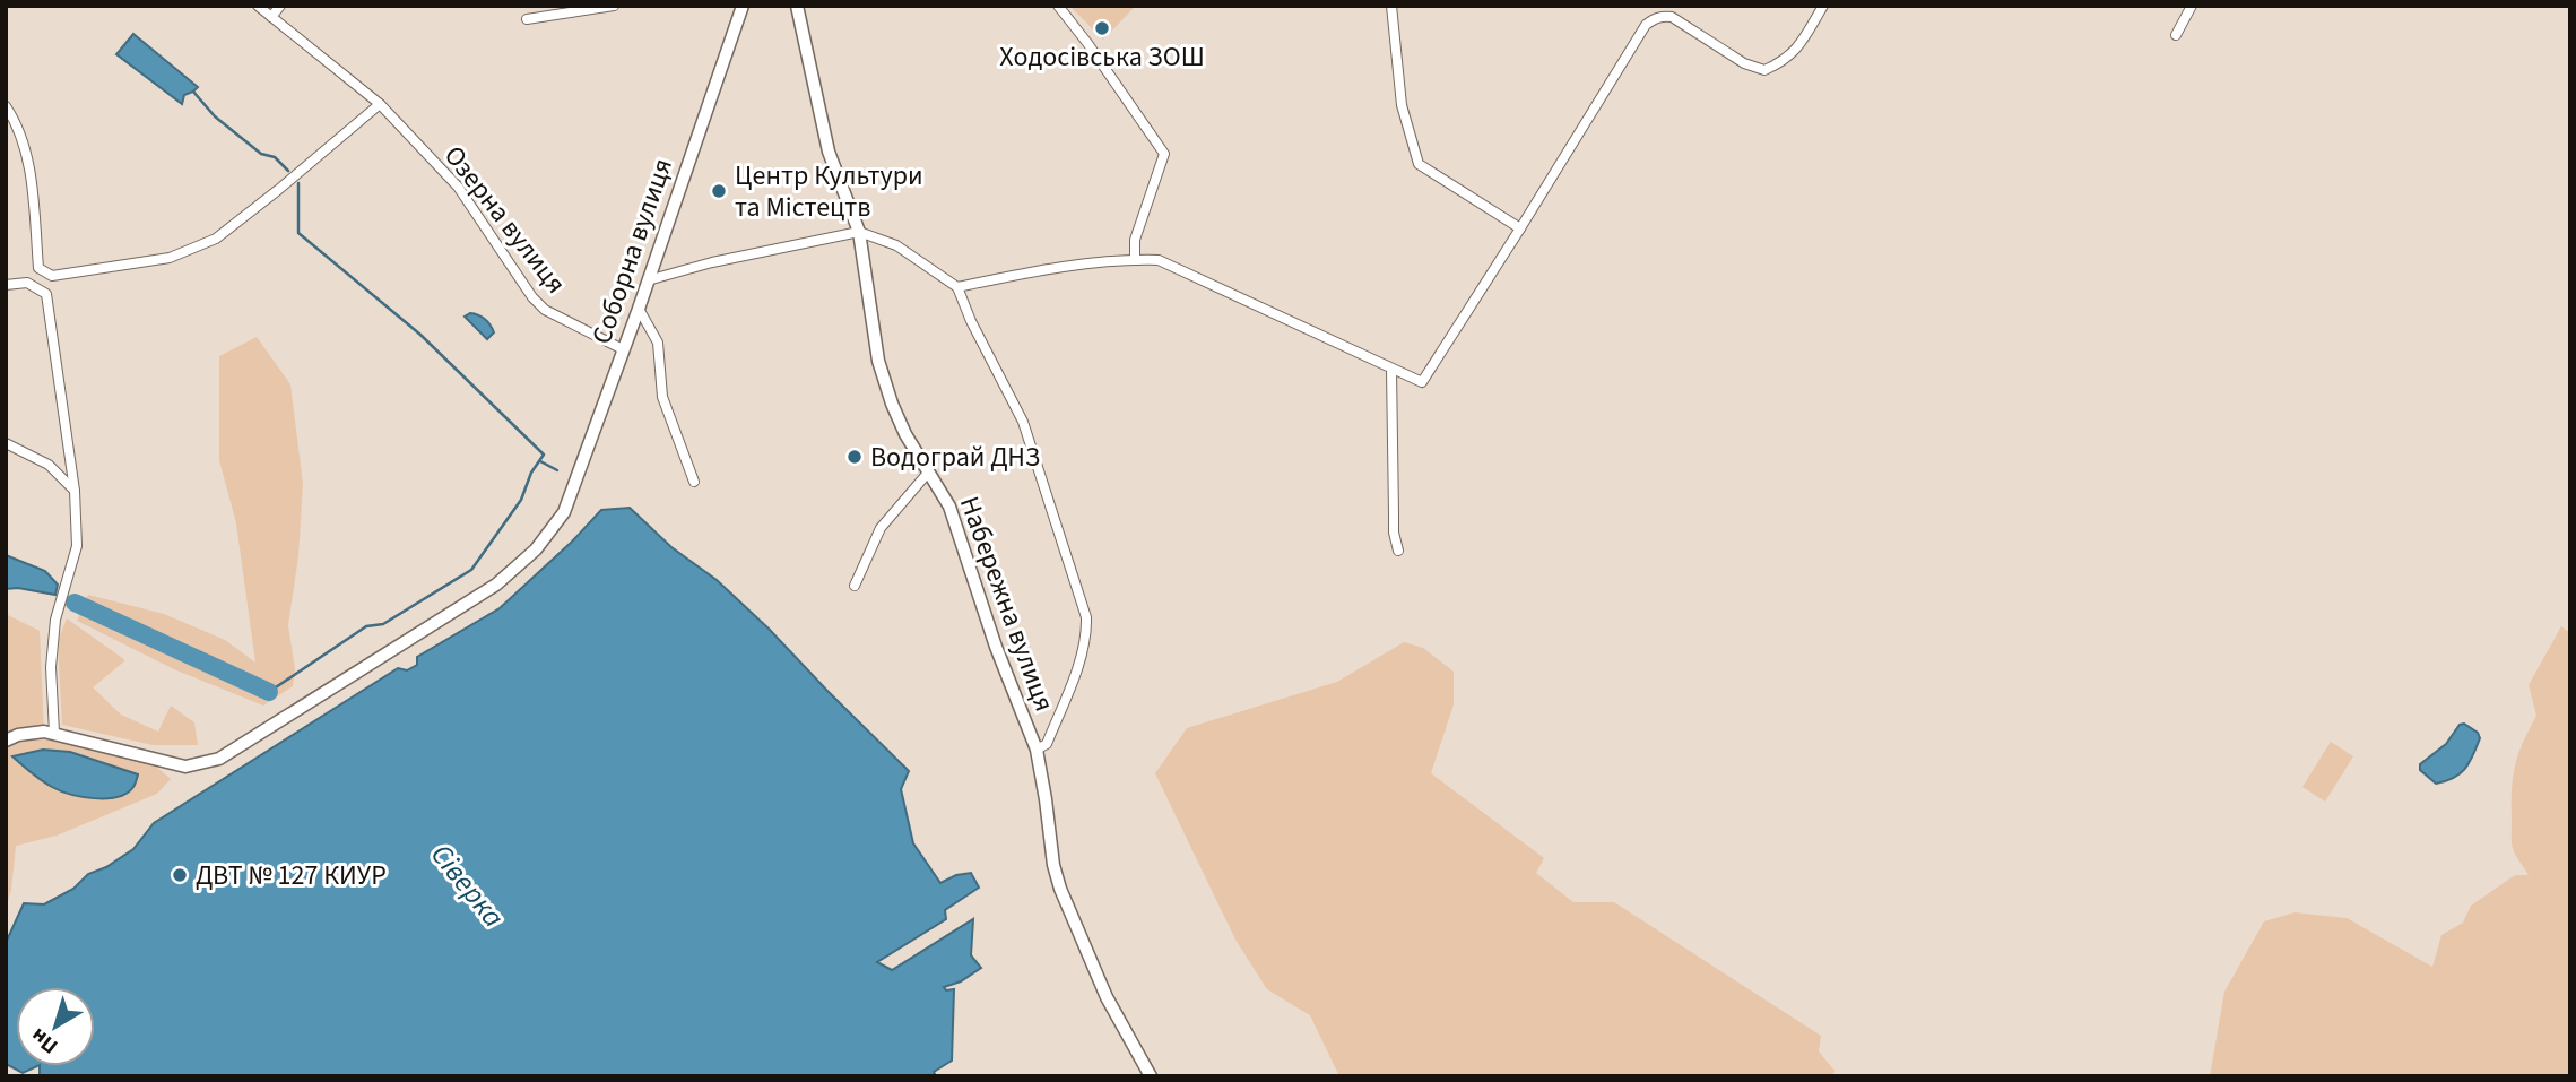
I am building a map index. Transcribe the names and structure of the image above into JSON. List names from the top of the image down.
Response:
{
  "streets": {
    "street": ["Озерна вулиця", "Соборна вулиця", "Набережна вулиця"]
  },
  "crossings": [
    ["Озерна вулиця", "Соборна вулиця"]
  ],
  "water": ["Сіверка"],
  "places": [
    "Ходосівська ЗОШ",
    "Центр Культури та Містецтв",
    "Водограй ДНЗ",
    "ДВТ № 127 КИУР"
  ],
  "north": "bottom left"
}
